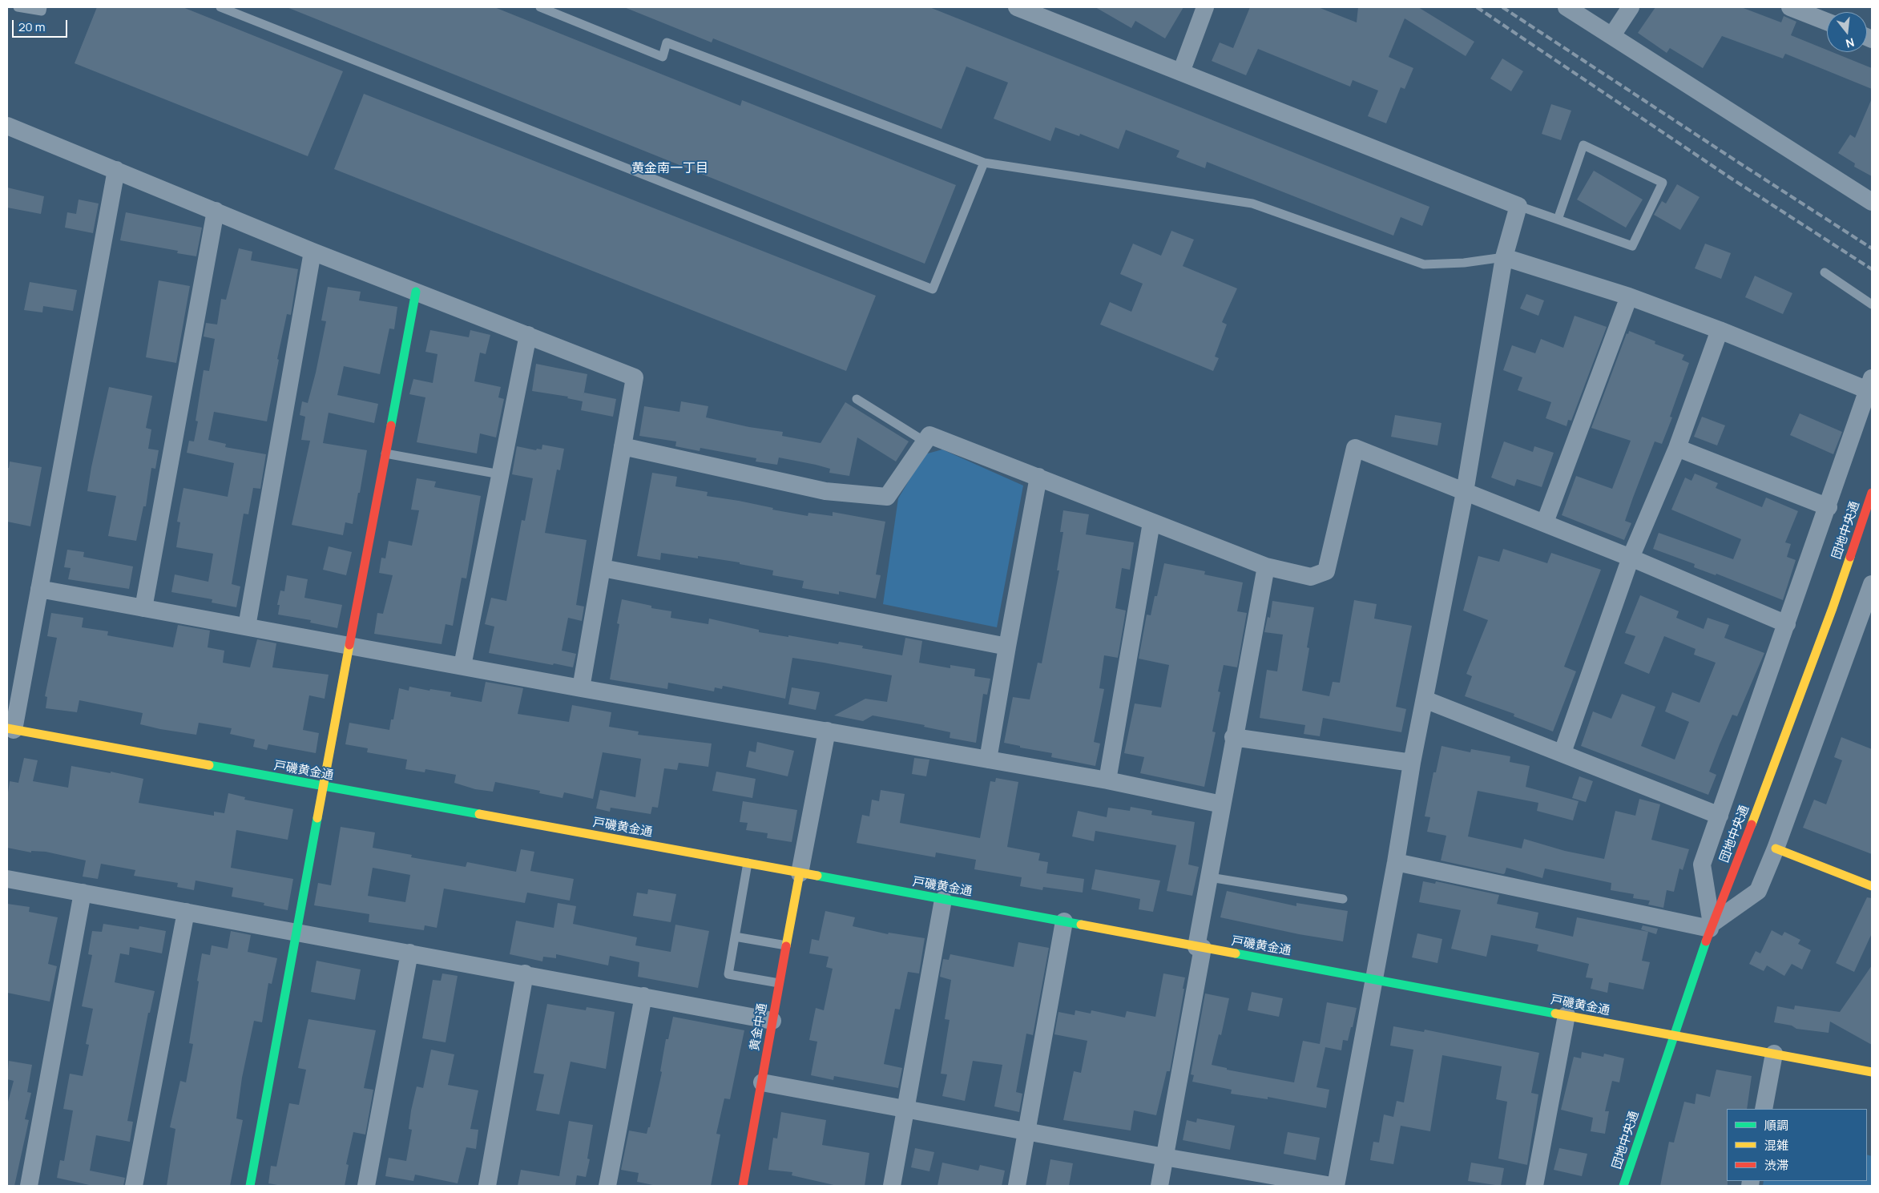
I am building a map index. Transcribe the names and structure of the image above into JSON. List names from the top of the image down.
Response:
{
  "streets": {
    "street": ["団地中央通", "戸磯黄金通", "黄金中通"]
  },
  "crossings": [
    ["団地中央通", "戸磯黄金通"],
    ["戸磯黄金通", "黄金中通"]
  ],
  "districts": ["黄金南一丁目"],
  "legend": ["順調", "混雑", "渋滞"],
  "scale_bar": "20 m",
  "north": "bottom"
}
